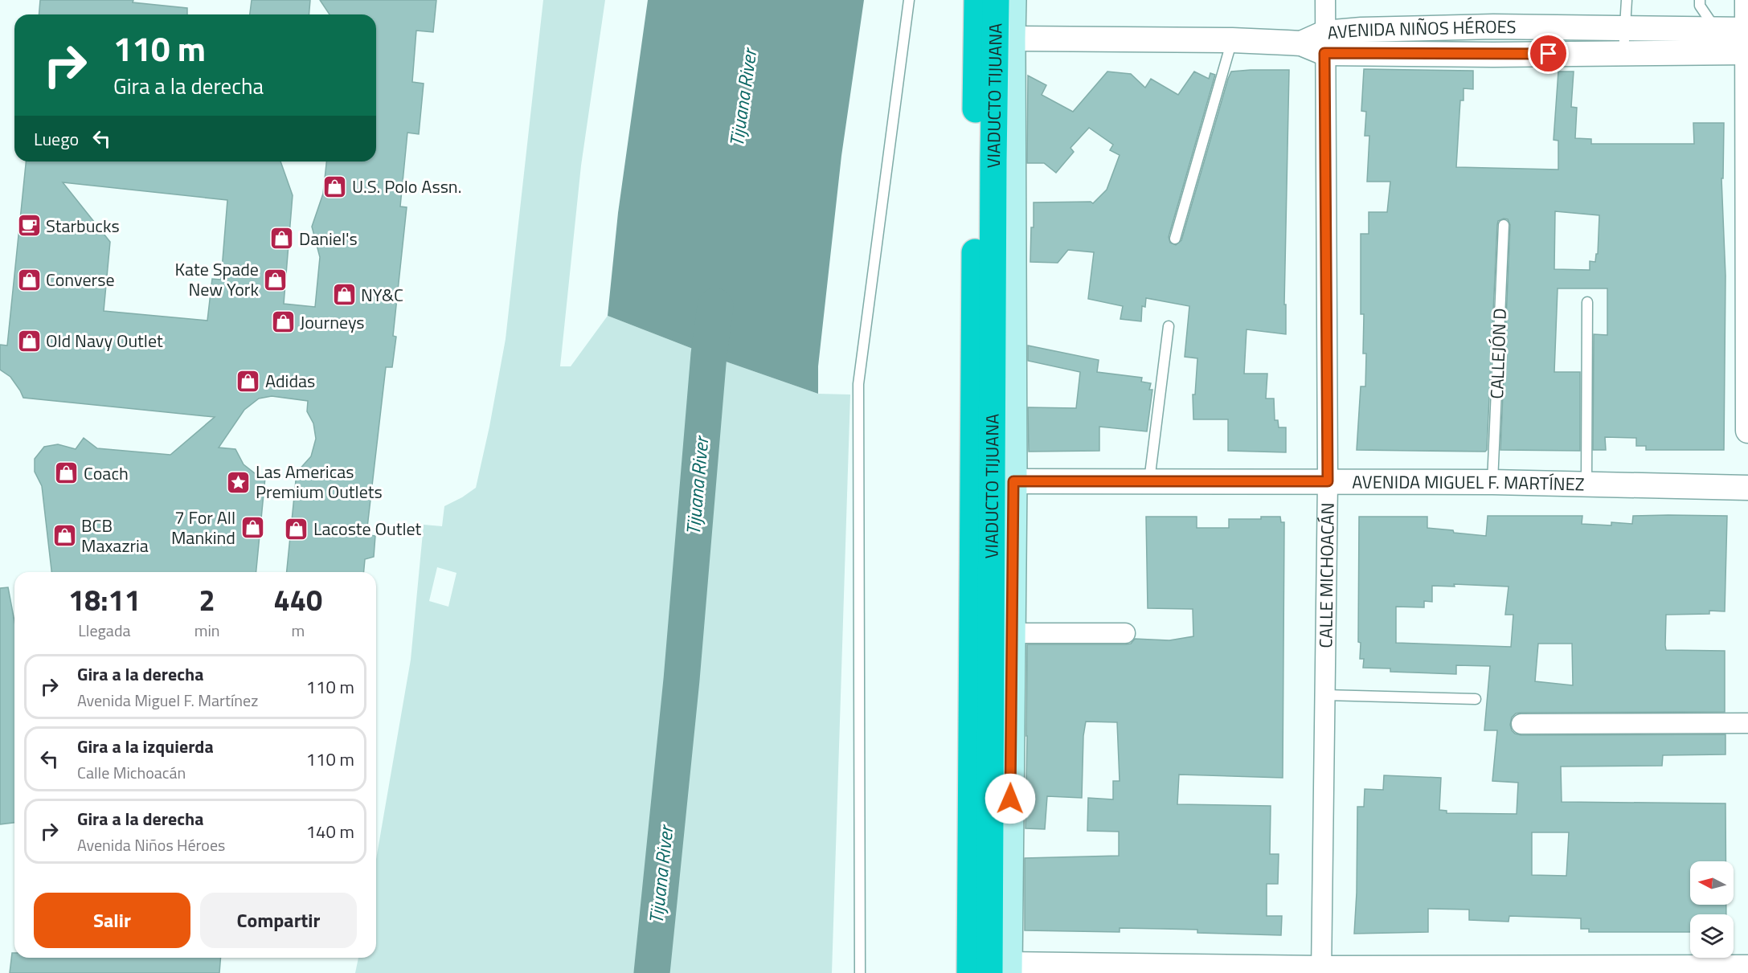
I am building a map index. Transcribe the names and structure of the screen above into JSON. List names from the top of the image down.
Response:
{
  "streets": {
    "highway": ["VIADUCTO TIJUANA"],
    "street": ["AVENIDA NIÑOS HÉROES", "AVENIDA MIGUEL F. MARTÍNEZ", "CALLE MICHOACÁN"],
    "lane": ["CALLEJÓN D"]
  },
  "crossings": [
    ["AVENIDA NIÑOS HÉROES", "CALLE MICHOACÁN"],
    ["CALLEJÓN D", "AVENIDA MIGUEL F. MARTÍNEZ"],
    ["AVENIDA MIGUEL F. MARTÍNEZ", "CALLE MICHOACÁN"]
  ],
  "water": ["Tijuana River"],
  "places": {
    "shop": [
      "U.S. Polo Assn.",
      "Daniel's",
      "Converse",
      "Kate Spade New York",
      "NY&C",
      "Journeys",
      "Old Navy Outlet",
      "Adidas",
      "Coach",
      "7 For All Mankind",
      "Lacoste Outlet",
      "BCB Maxazria"
    ],
    "cafe": ["Starbucks"],
    "place": ["Las Americas Premium Outlets"]
  },
  "north": "left",
  "page": {
    "turn": ["110 m", "Gira a la derecha"],
    "then": "Luego",
    "eta": [
      "18:11",
      "Llegada",
      "2",
      "min",
      "440",
      "m"
    ],
    "list": [
      {
        "name": "Gira a la derecha",
        "note": "Avenida Miguel F. Martínez",
        "value": "110 m"
      },
      {
        "name": "Gira a la izquierda",
        "note": "Calle Michoacán",
        "value": "110 m"
      },
      {
        "name": "Gira a la derecha",
        "note": "Avenida Niños Héroes",
        "value": "140 m"
      }
    ],
    "buttons": ["Salir", "Compartir"]
  }
}
